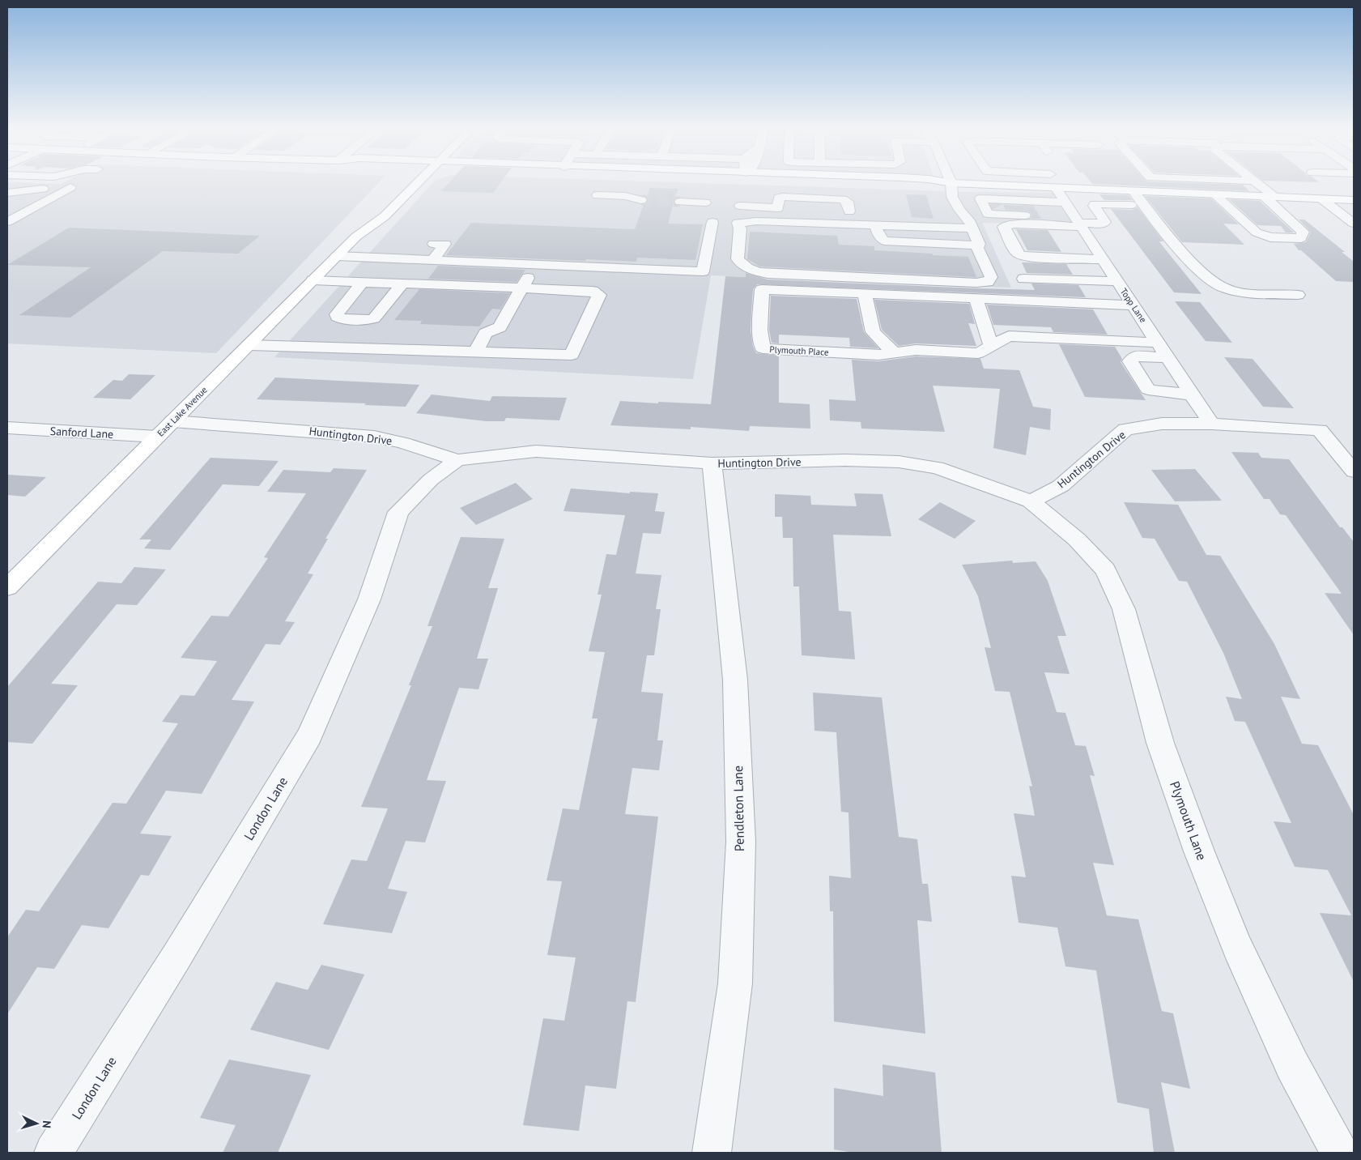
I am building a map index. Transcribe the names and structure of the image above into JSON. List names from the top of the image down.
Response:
{
  "streets": {
    "main road": ["East Lake Avenue"],
    "street": [
      "Topp Lane",
      "Plymouth Place",
      "Sanford Lane",
      "Huntington Drive",
      "London Lane",
      "Pendleton Lane",
      "Plymouth Lane"
    ]
  },
  "crossings": [
    ["Topp Lane", "Plymouth Place"],
    ["Topp Lane", "Huntington Drive"],
    ["East Lake Avenue", "Sanford Lane"],
    ["East Lake Avenue", "Huntington Drive"],
    ["Huntington Drive", "London Lane"],
    ["Huntington Drive", "Pendleton Lane"],
    ["Huntington Drive", "Plymouth Lane"]
  ],
  "north": "right"
}
